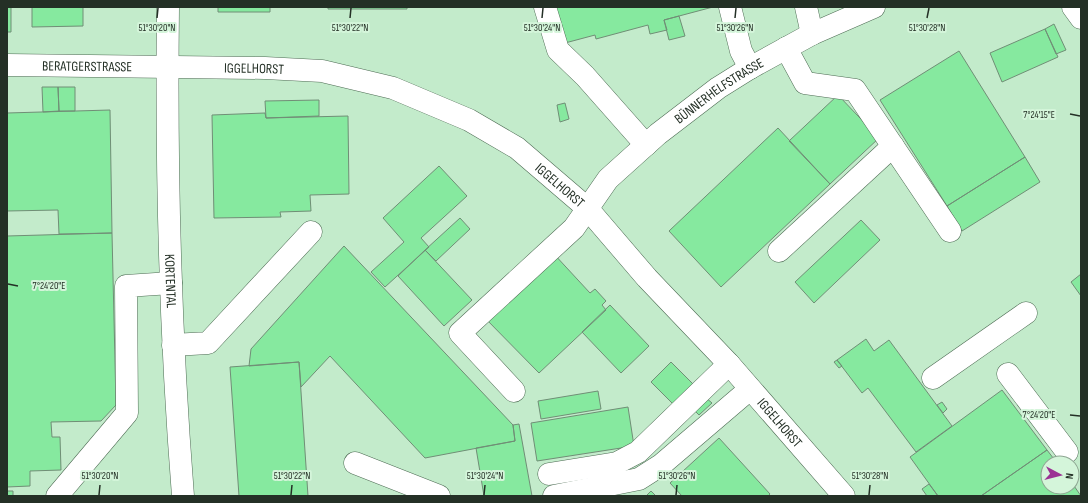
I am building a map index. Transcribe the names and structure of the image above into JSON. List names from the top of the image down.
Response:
{
  "streets": {
    "street": [
      "BERATGERSTRASSE",
      "IGGELHORST",
      "BÜNNERHELFSTRASSE",
      "KORTENTAL"
    ]
  },
  "crossings": [
    ["BERATGERSTRASSE", "IGGELHORST"],
    ["BERATGERSTRASSE", "KORTENTAL"],
    ["IGGELHORST", "BÜNNERHELFSTRASSE"],
    ["IGGELHORST", "KORTENTAL"]
  ],
  "north": "right",
  "coordinates": [
    "51°30'20\"N",
    "51°30'22\"N",
    "51°30'24\"N",
    "51°30'26\"N",
    "51°30'28\"N",
    "7°24'15\"E",
    "7°24'20\"E"
  ]
}
